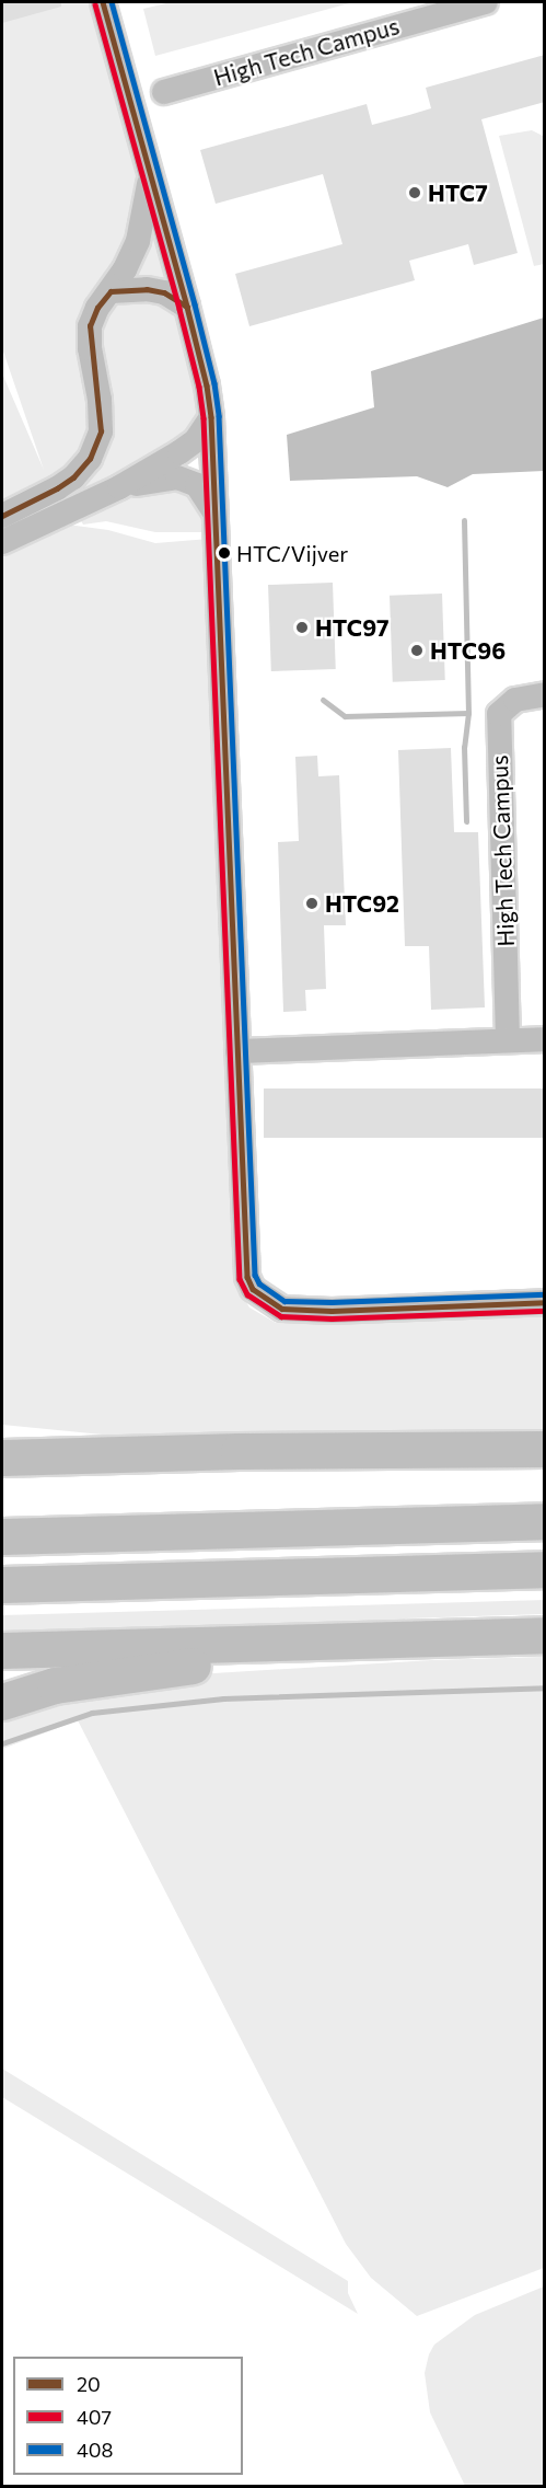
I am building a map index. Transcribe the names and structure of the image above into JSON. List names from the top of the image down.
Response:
{
  "streets": {
    "street": ["High Tech Campus"]
  },
  "places": [
    "HTC7",
    "HTC/Vijver",
    "HTC97",
    "HTC96",
    "HTC92"
  ],
  "lines": ["transit line 20", "transit line 408", "transit line 407"],
  "legend": ["20", "407", "408"]
}
